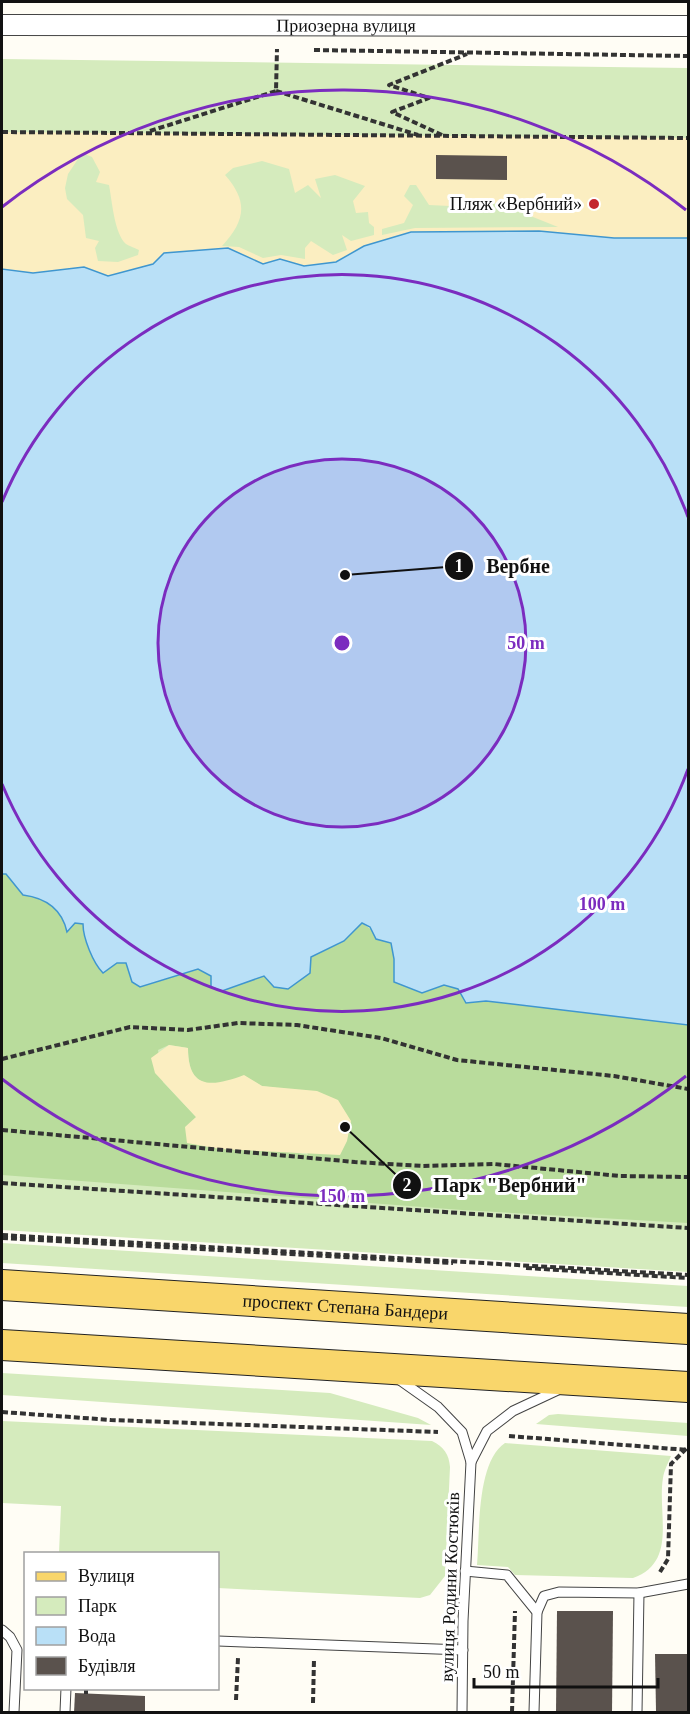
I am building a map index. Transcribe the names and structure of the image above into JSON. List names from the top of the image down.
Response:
{
  "streets": {
    "main road": ["проспект Степана Бандери"],
    "street": ["Приозерна вулиця"],
    "lane": ["вулиця Родини Костюків"]
  },
  "places": ["Пляж «Вербний»", "Вербне", "Парк \"Вербний\""],
  "legend": [
    "Вулиця",
    "Парк",
    "Вода",
    "Будівля"
  ],
  "scale_bar": "50 m",
  "rings": ["50 m", "100 m", "150 m"]
}
